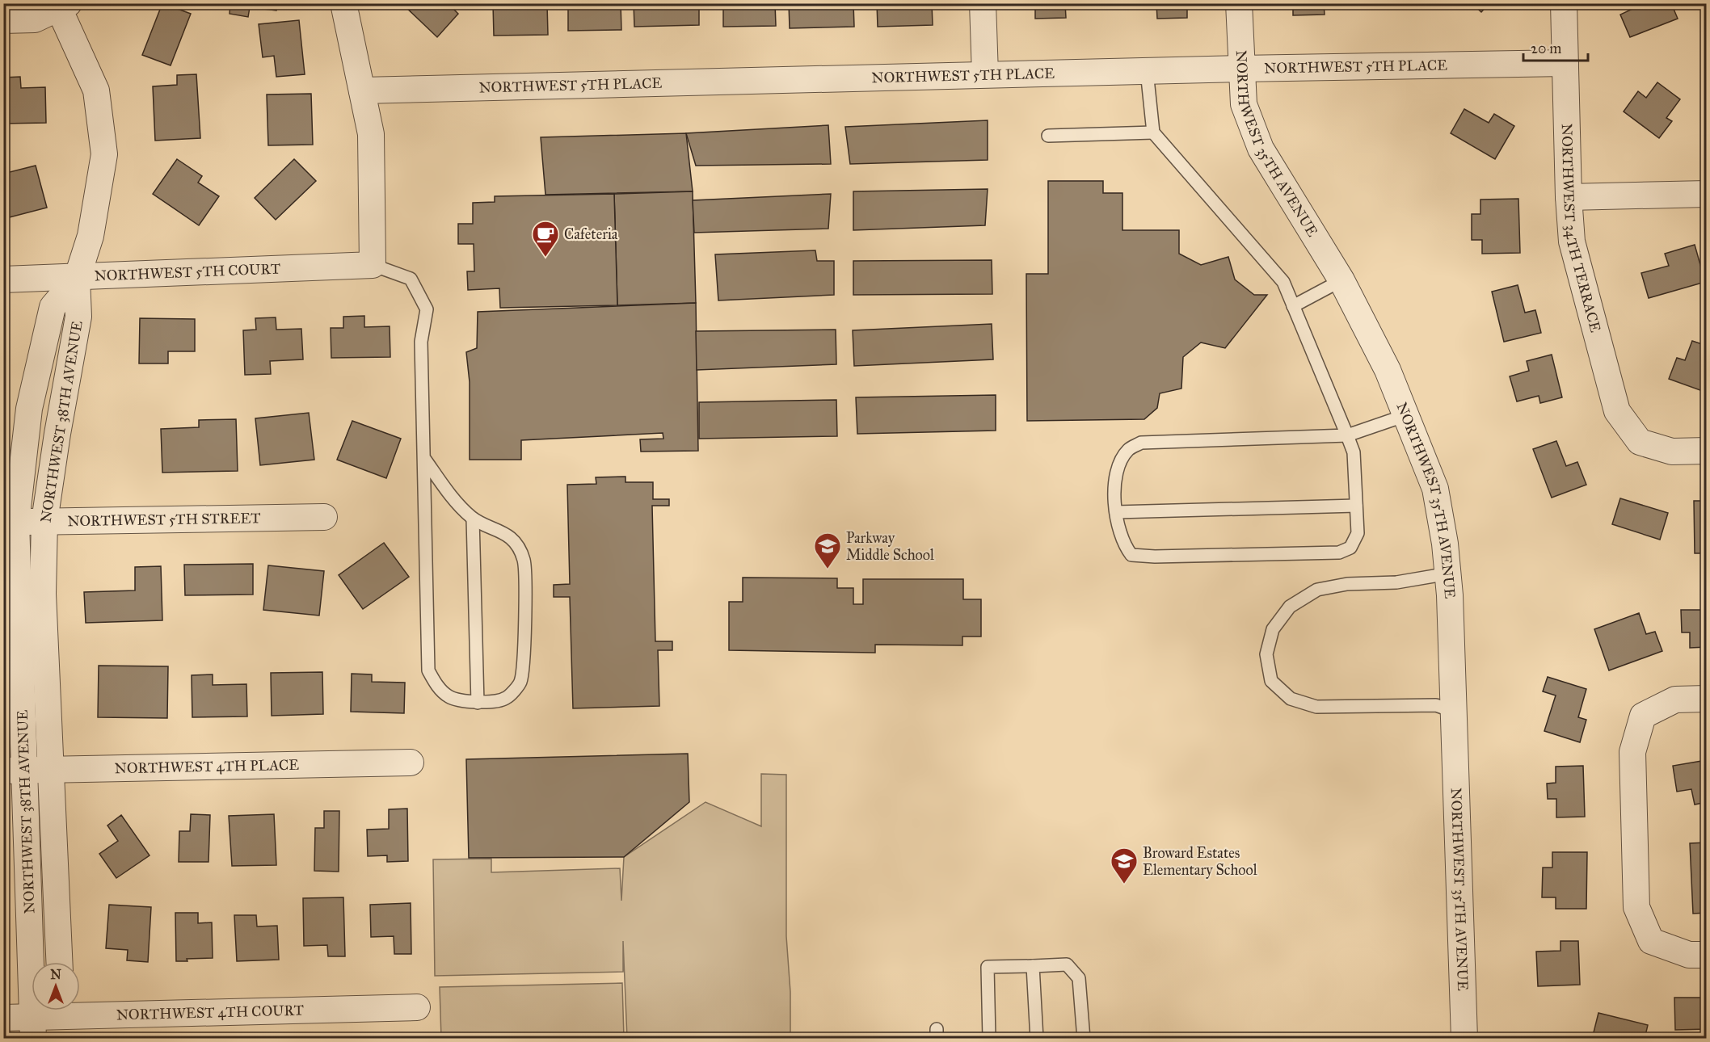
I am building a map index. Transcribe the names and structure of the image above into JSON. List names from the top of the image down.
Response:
{
  "streets": {
    "street": [
      "NORTHWEST 5TH PLACE",
      "NORTHWEST 35TH AVENUE",
      "NORTHWEST 34TH TERRACE",
      "NORTHWEST 5TH COURT",
      "NORTHWEST 38TH AVENUE",
      "NORTHWEST 5TH STREET",
      "NORTHWEST 4TH PLACE",
      "NORTHWEST 4TH COURT"
    ]
  },
  "crossings": [
    ["NORTHWEST 5TH PLACE", "NORTHWEST 35TH AVENUE"],
    ["NORTHWEST 5TH PLACE", "NORTHWEST 34TH TERRACE"],
    ["NORTHWEST 5TH COURT", "NORTHWEST 38TH AVENUE"],
    ["NORTHWEST 38TH AVENUE", "NORTHWEST 5TH STREET"],
    ["NORTHWEST 38TH AVENUE", "NORTHWEST 4TH PLACE"],
    ["NORTHWEST 38TH AVENUE", "NORTHWEST 4TH COURT"]
  ],
  "places": {
    "cafe": ["Cafeteria"],
    "school or university": ["Parkway Middle School", "Broward Estates Elementary School"]
  },
  "scale_bar": "20 m",
  "north": "top"
}
